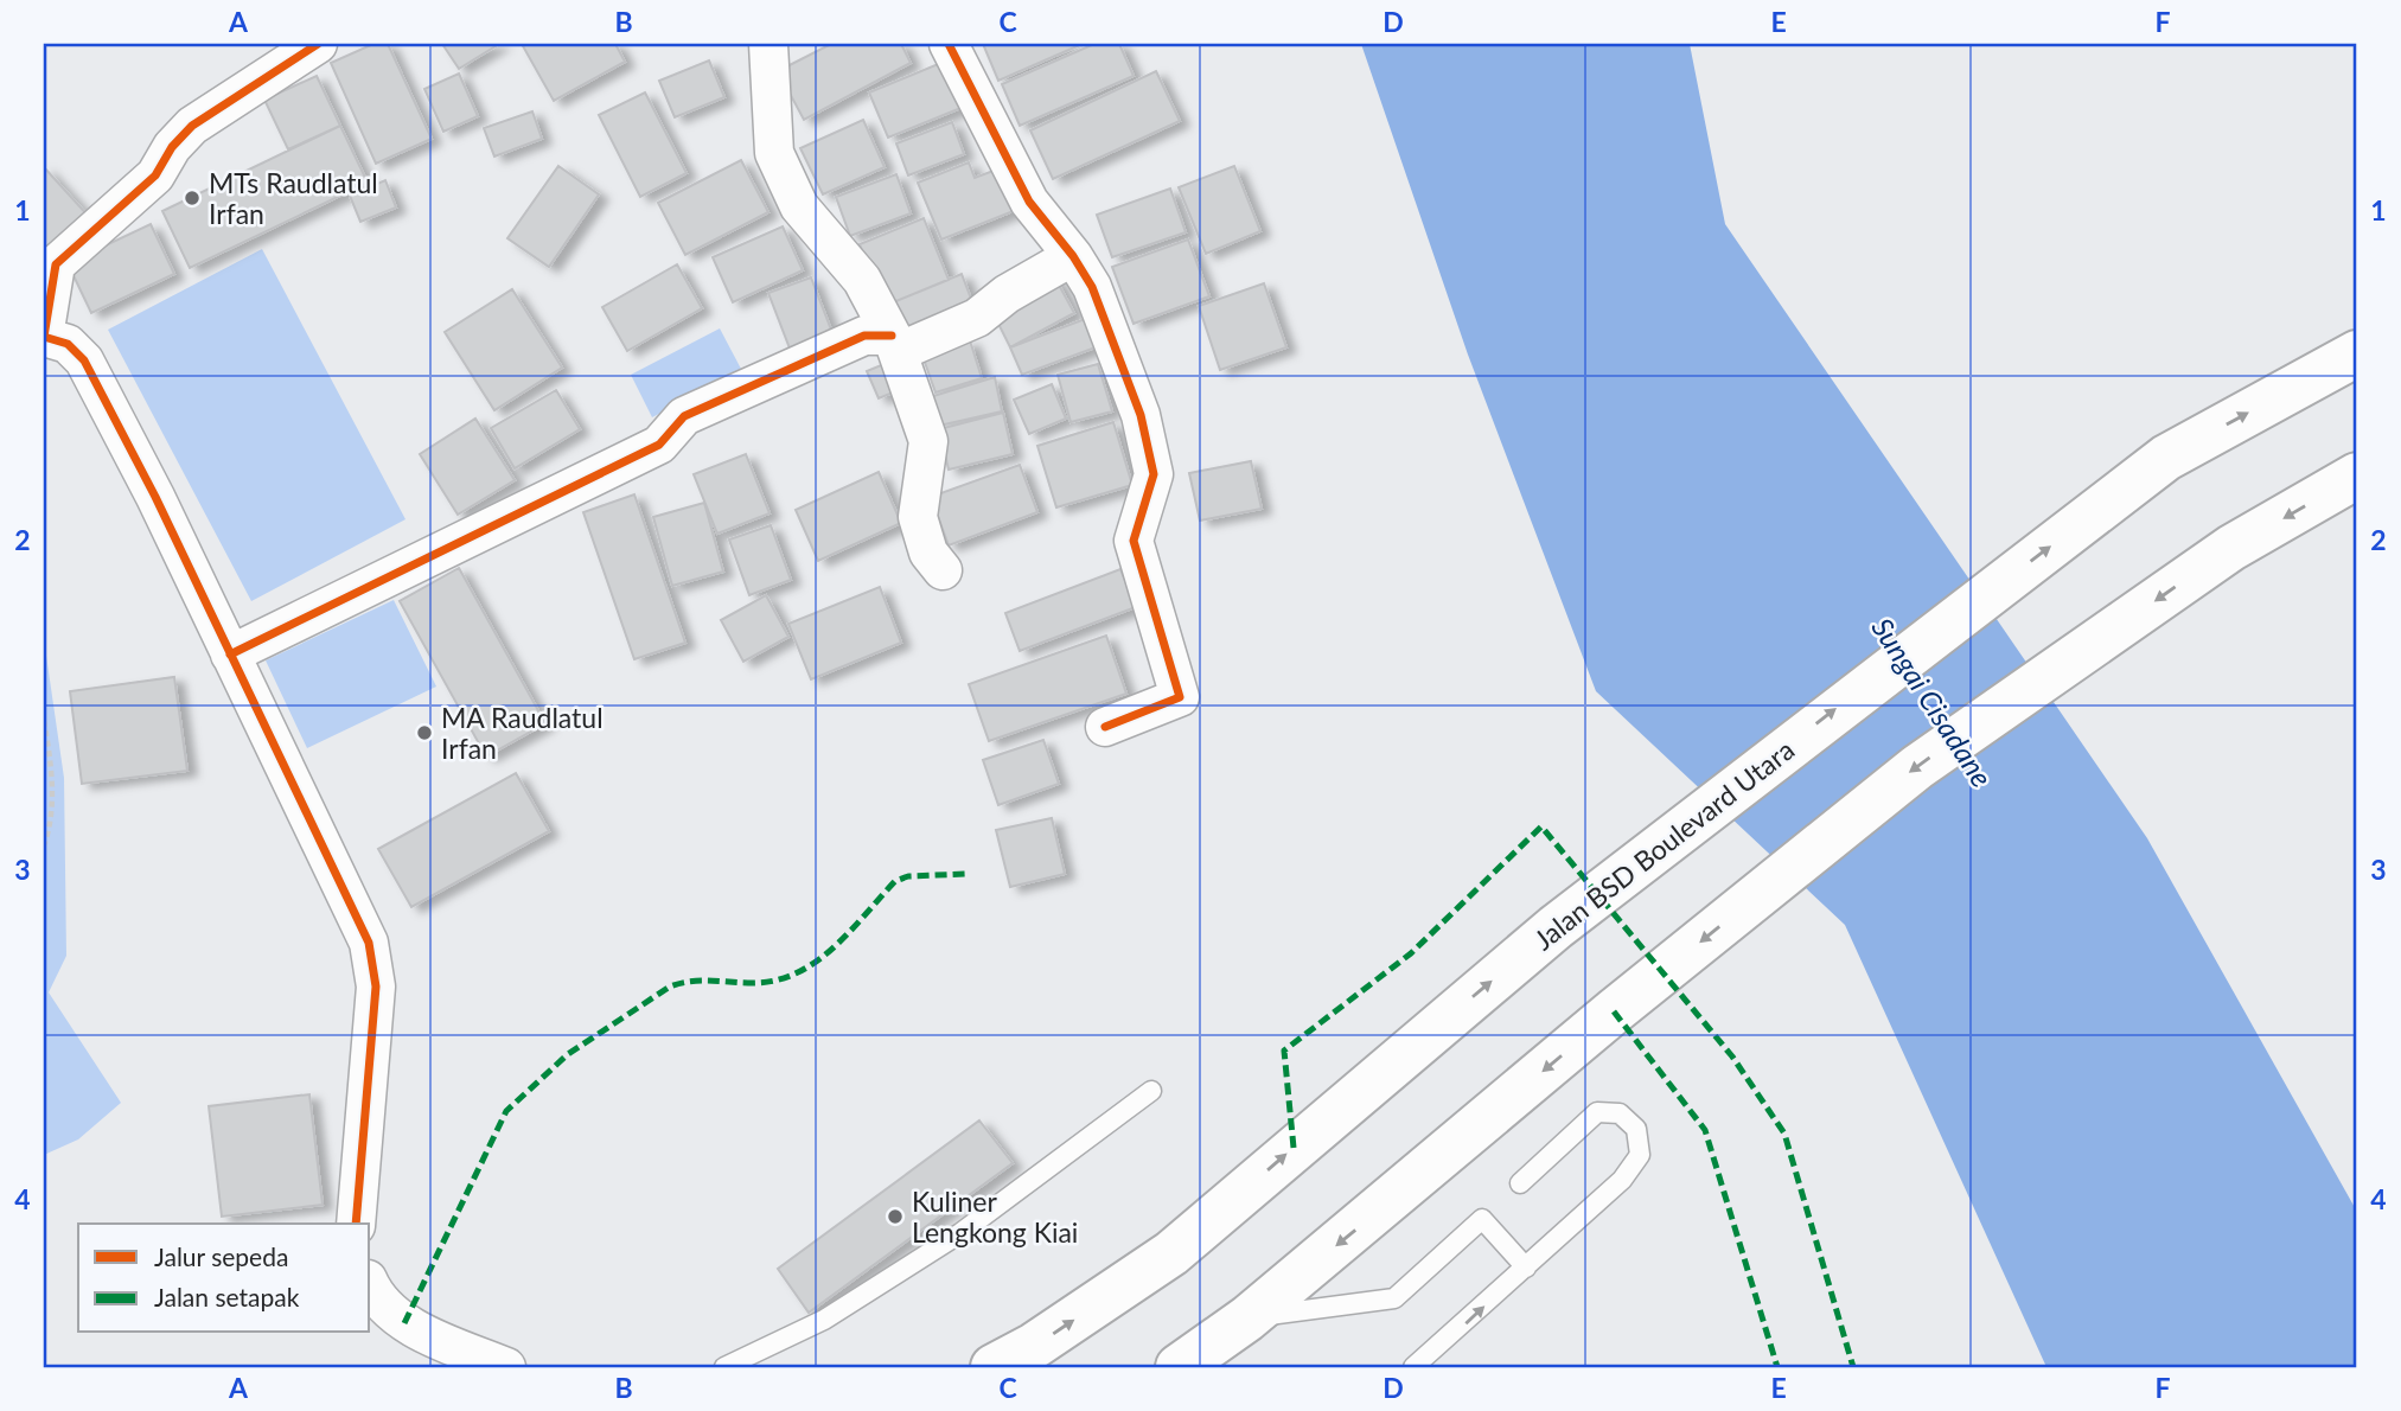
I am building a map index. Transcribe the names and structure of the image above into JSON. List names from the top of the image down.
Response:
{
  "streets": {
    "main road": ["Jalan BSD Boulevard Utara"]
  },
  "water": ["Sungai Cisadane"],
  "places": ["MTs Raudlatul Irfan", "MA Raudlatul Irfan", "Kuliner Lengkong Kiai"],
  "legend": ["Jalur sepeda", "Jalan setapak"],
  "grid": {
    "columns": [
      "A",
      "B",
      "C",
      "D",
      "E",
      "F"
    ],
    "rows": [
      "1",
      "2",
      "3",
      "4"
    ]
  }
}
